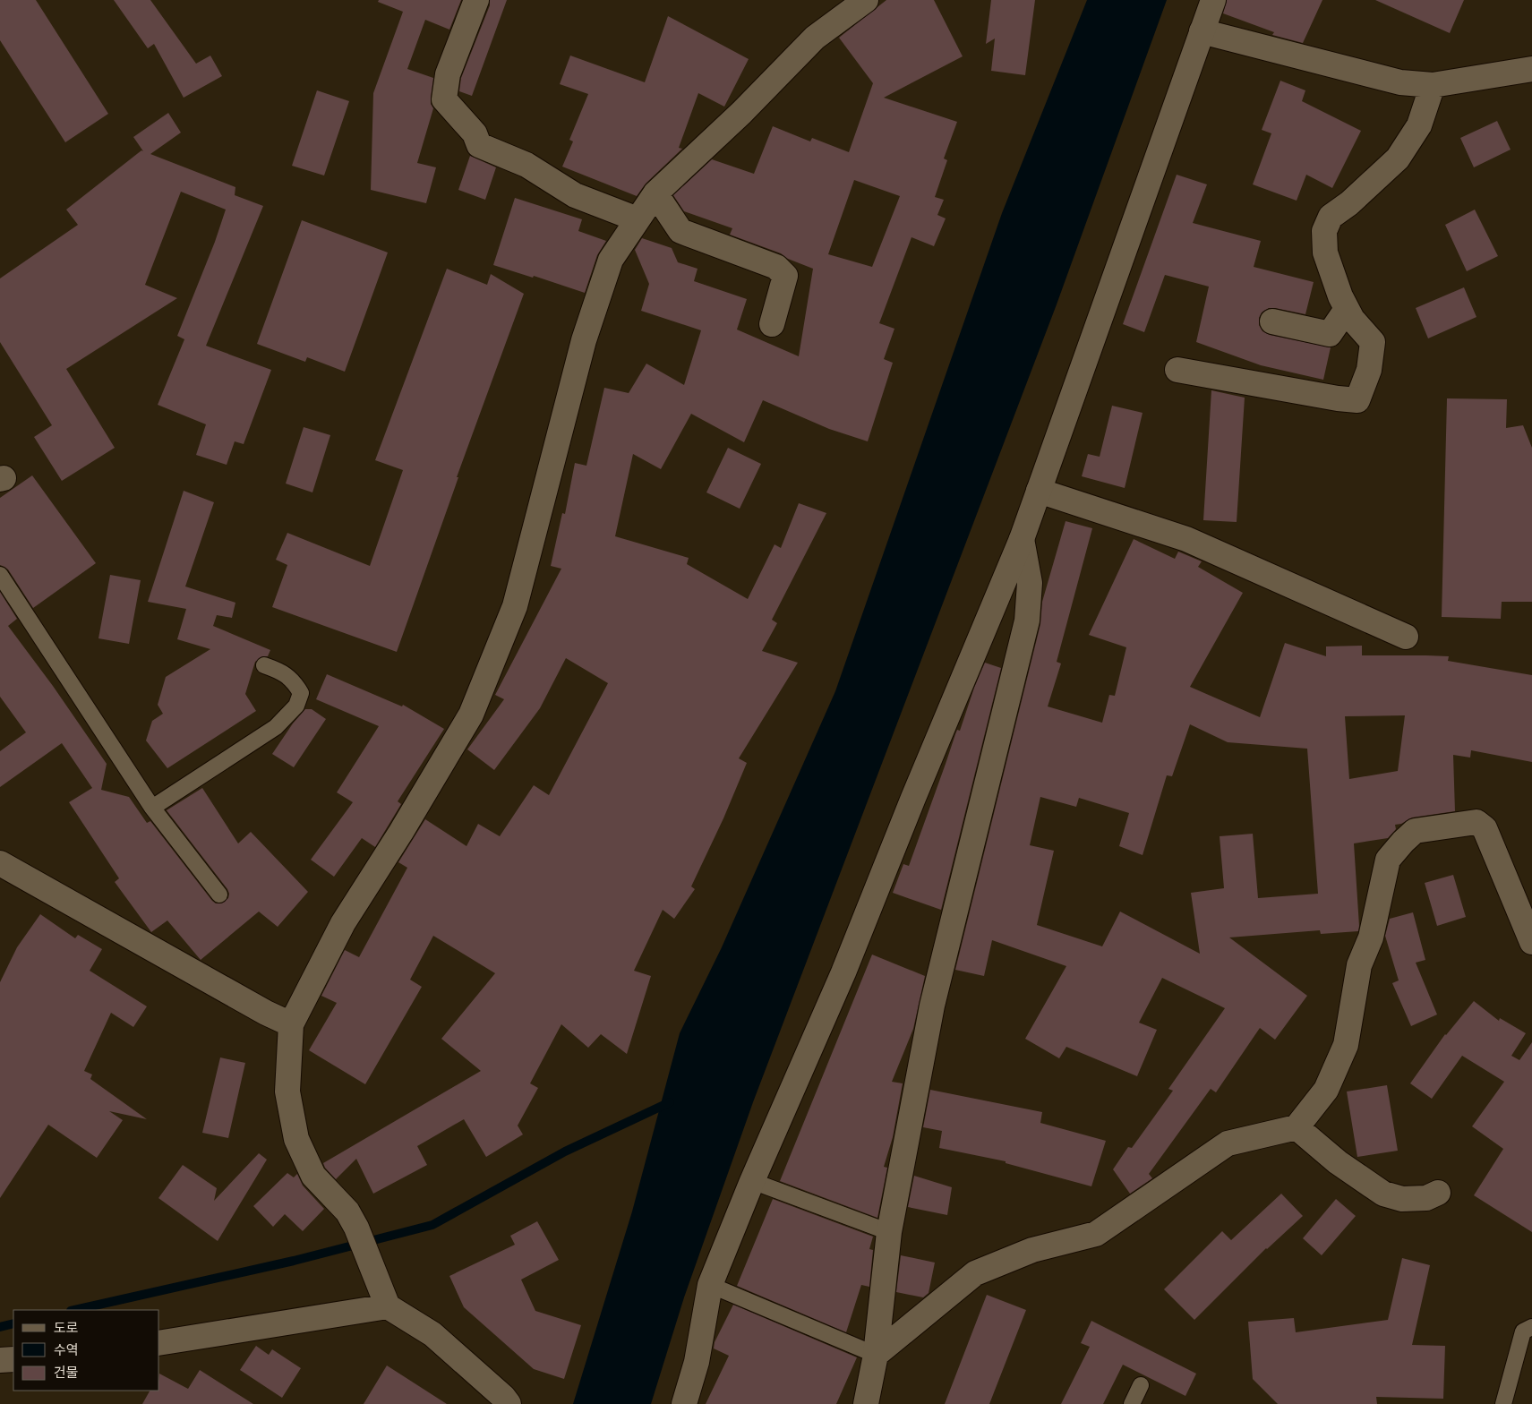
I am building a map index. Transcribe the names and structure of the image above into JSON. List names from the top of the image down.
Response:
{
  "legend": ["도로", "수역", "건물"]
}
